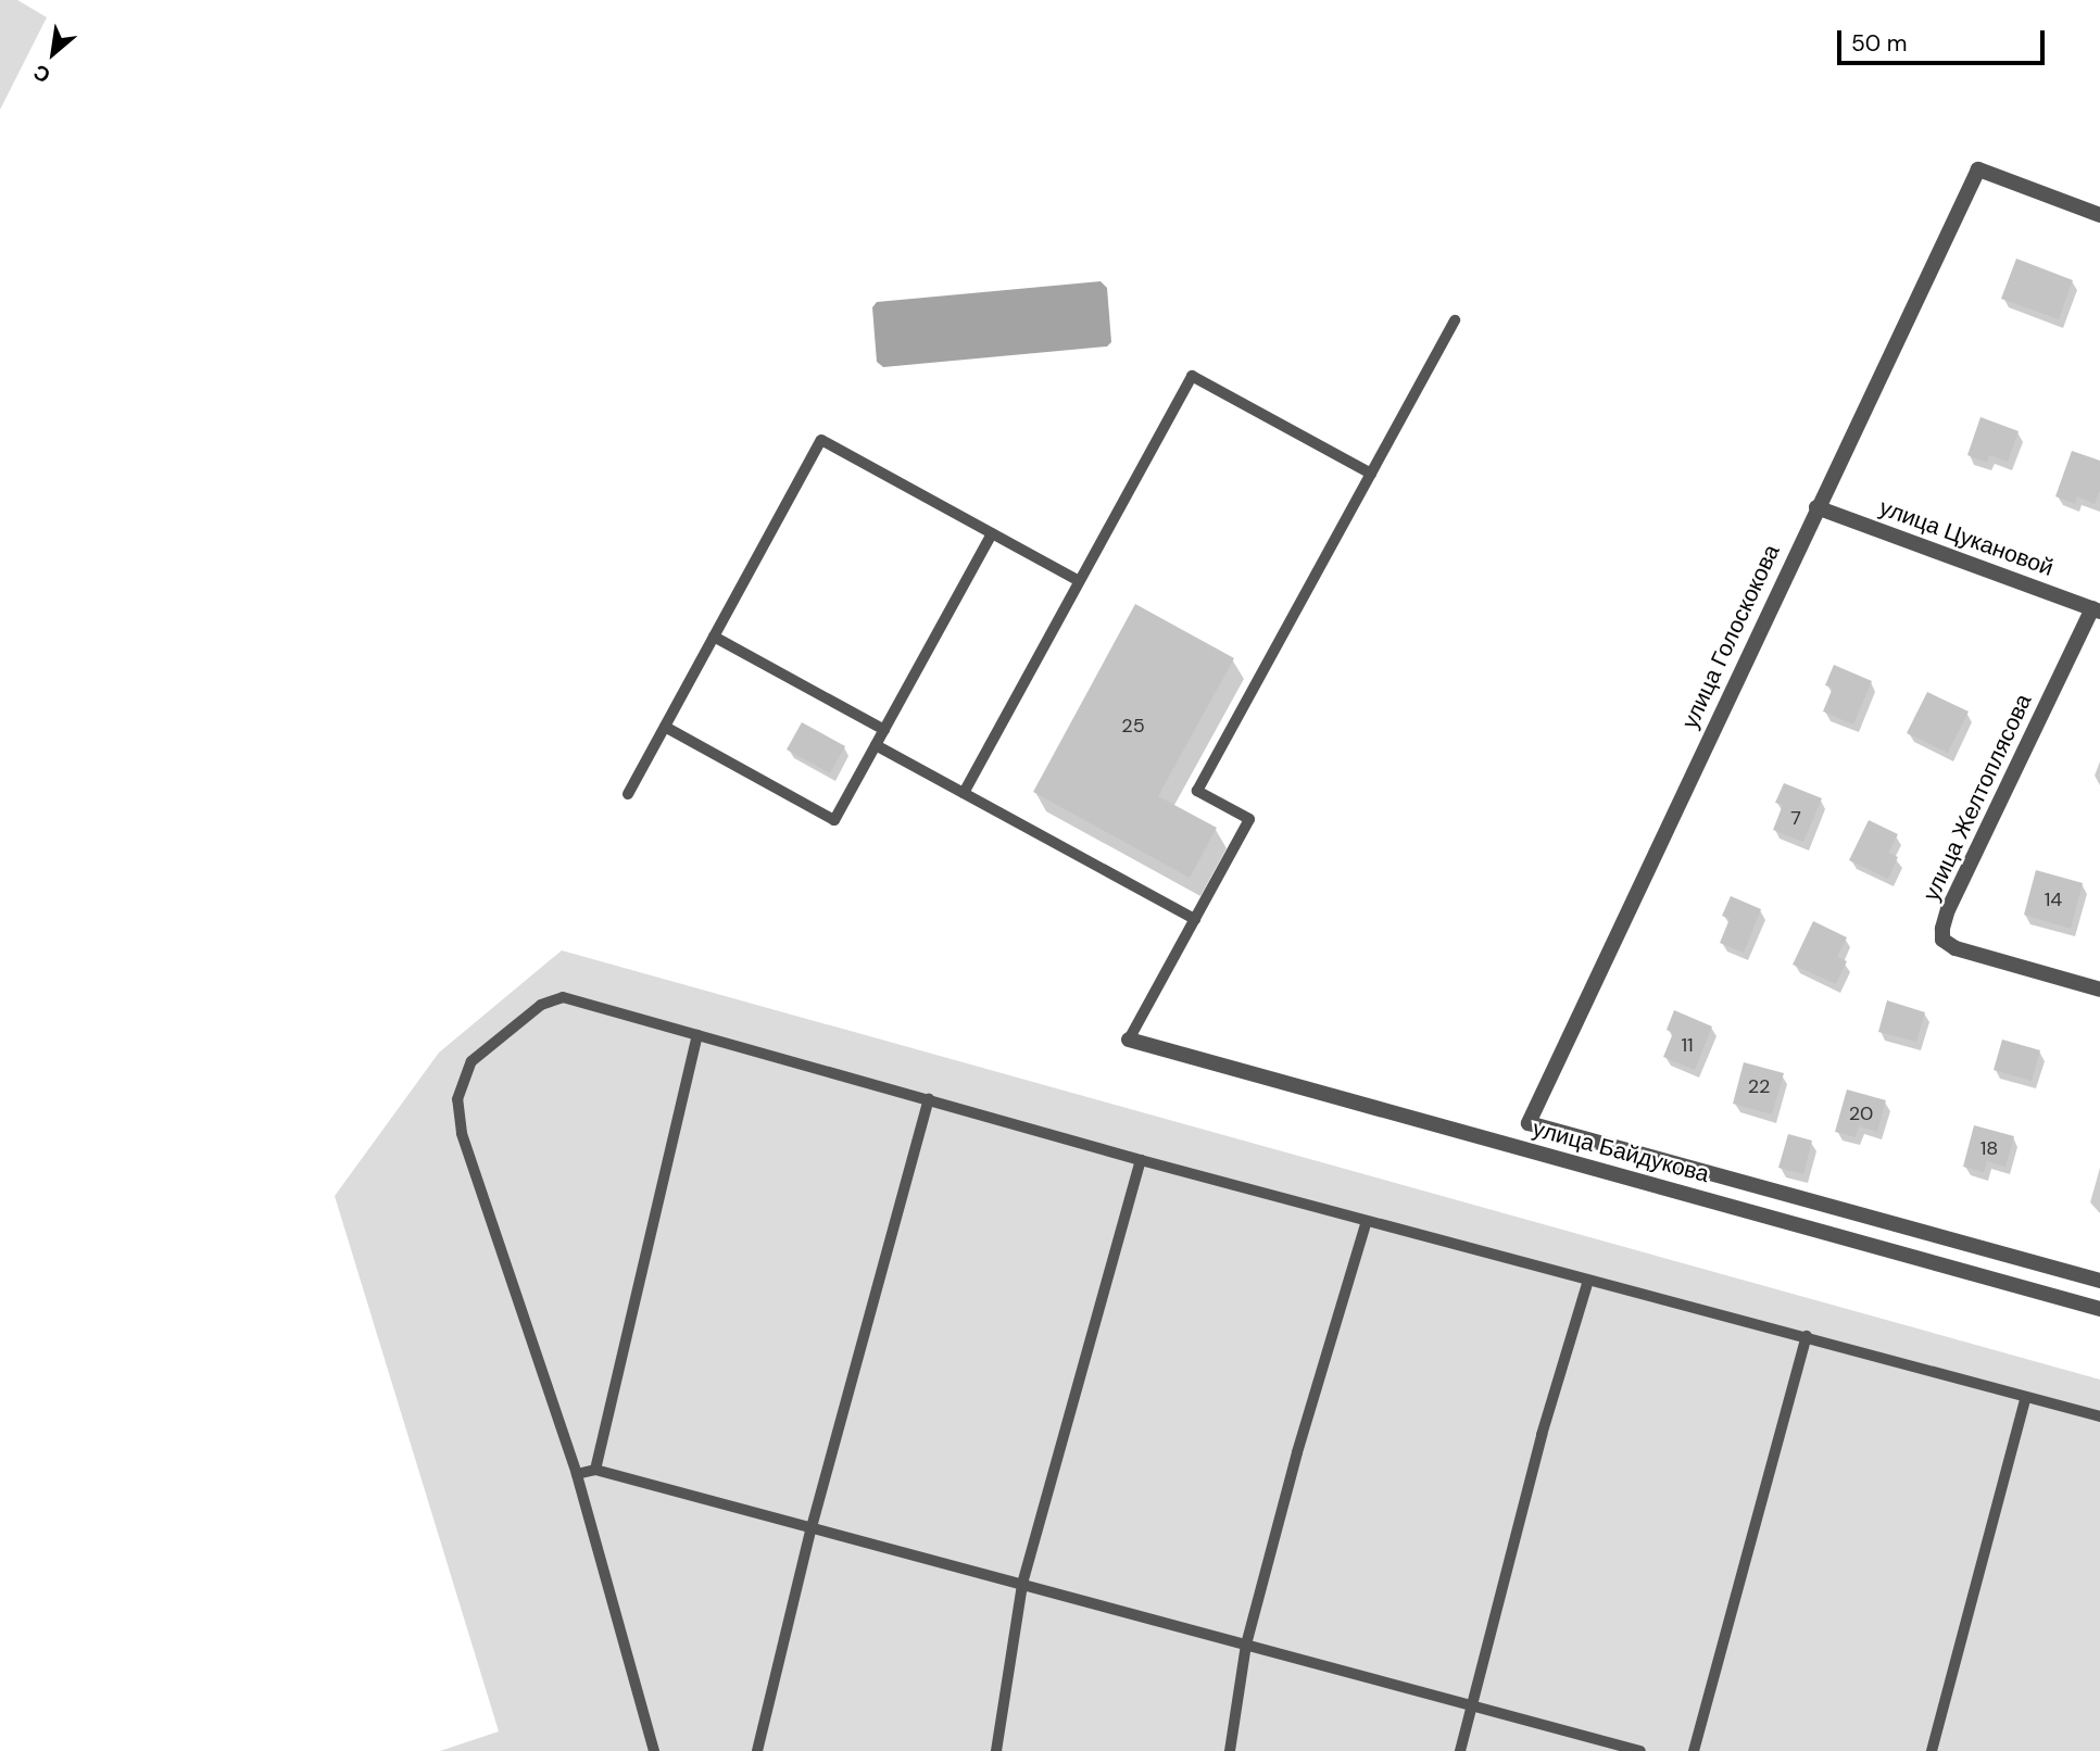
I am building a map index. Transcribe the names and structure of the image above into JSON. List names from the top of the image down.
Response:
{
  "streets": {
    "street": [
      "улица Цукановой",
      "улица Голоскокова",
      "улица Желтоплясова",
      "улица Байдукова"
    ]
  },
  "crossings": [
    ["улица Цукановой", "улица Голоскокова"],
    ["улица Цукановой", "улица Желтоплясова"],
    ["улица Голоскокова", "улица Байдукова"]
  ],
  "house_numbers": [
    "25",
    "7",
    "14",
    "11",
    "22",
    "20",
    "18"
  ],
  "scale_bar": "50 m",
  "north": "bottom left"
}
